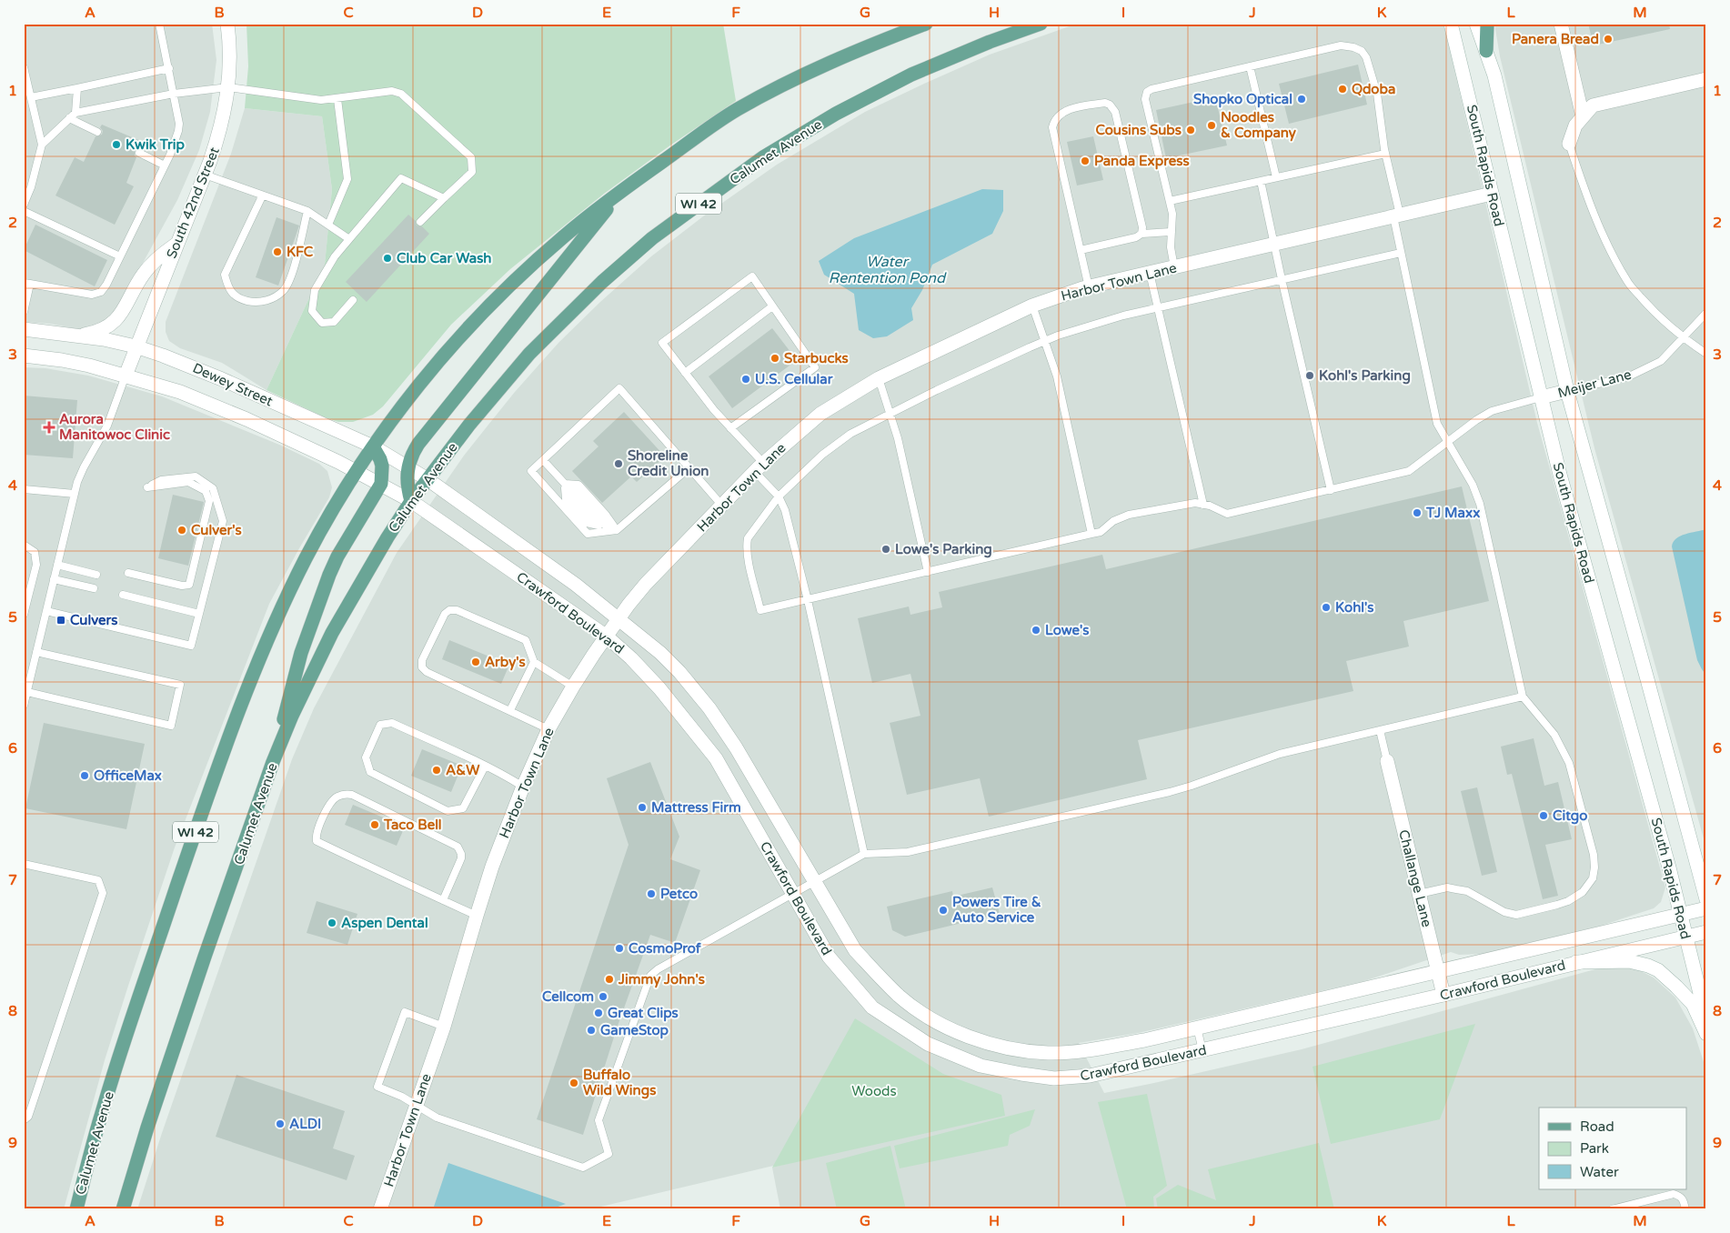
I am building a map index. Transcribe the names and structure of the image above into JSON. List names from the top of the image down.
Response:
{
  "streets": {
    "main road": ["Calumet Avenue", "WI 42"],
    "street": [
      "South Rapids Road",
      "South 42nd Street",
      "Harbor Town Lane",
      "Meijer Lane",
      "Dewey Street",
      "Crawford Boulevard",
      "Challange Lane"
    ]
  },
  "crossings": [
    ["Calumet Avenue", "Dewey Street"],
    ["Calumet Avenue", "Crawford Boulevard"],
    ["South Rapids Road", "Harbor Town Lane"],
    ["South Rapids Road", "Meijer Lane"],
    ["South Rapids Road", "Crawford Boulevard"],
    ["South 42nd Street", "Dewey Street"],
    ["Harbor Town Lane", "Crawford Boulevard"],
    ["Dewey Street", "Crawford Boulevard"],
    ["Crawford Boulevard", "Challange Lane"]
  ],
  "water": ["Water Rentention Pond"],
  "parks": ["Woods"],
  "places": {
    "other": [
      "Panera Bread",
      "Qdoba",
      "Shopko Optical",
      "Noodles & Company",
      "Cousins Subs",
      "Kwik Trip",
      "Panda Express",
      "KFC",
      "Club Car Wash",
      "Starbucks",
      "Kohl's Parking",
      "U.S. Cellular",
      "Shoreline Credit Union",
      "TJ Maxx",
      "Culver's",
      "Lowe's Parking",
      "Kohl's",
      "Lowe's",
      "Arby's",
      "A&W",
      "OfficeMax",
      "Mattress Firm",
      "Citgo",
      "Taco Bell",
      "Petco",
      "Powers Tire & Auto Service",
      "Aspen Dental",
      "CosmoProf",
      "Jimmy John's",
      "Cellcom",
      "Great Clips",
      "GameStop",
      "Buffalo Wild Wings",
      "ALDI"
    ],
    "health": ["Aurora Manitowoc Clinic"],
    "transit": ["Culvers"]
  },
  "legend": ["Road", "Park", "Water"],
  "grid": {
    "columns": [
      "A",
      "B",
      "C",
      "D",
      "E",
      "F",
      "G",
      "H",
      "I",
      "J",
      "K",
      "L",
      "M"
    ],
    "rows": [
      "1",
      "2",
      "3",
      "4",
      "5",
      "6",
      "7",
      "8",
      "9"
    ]
  }
}
